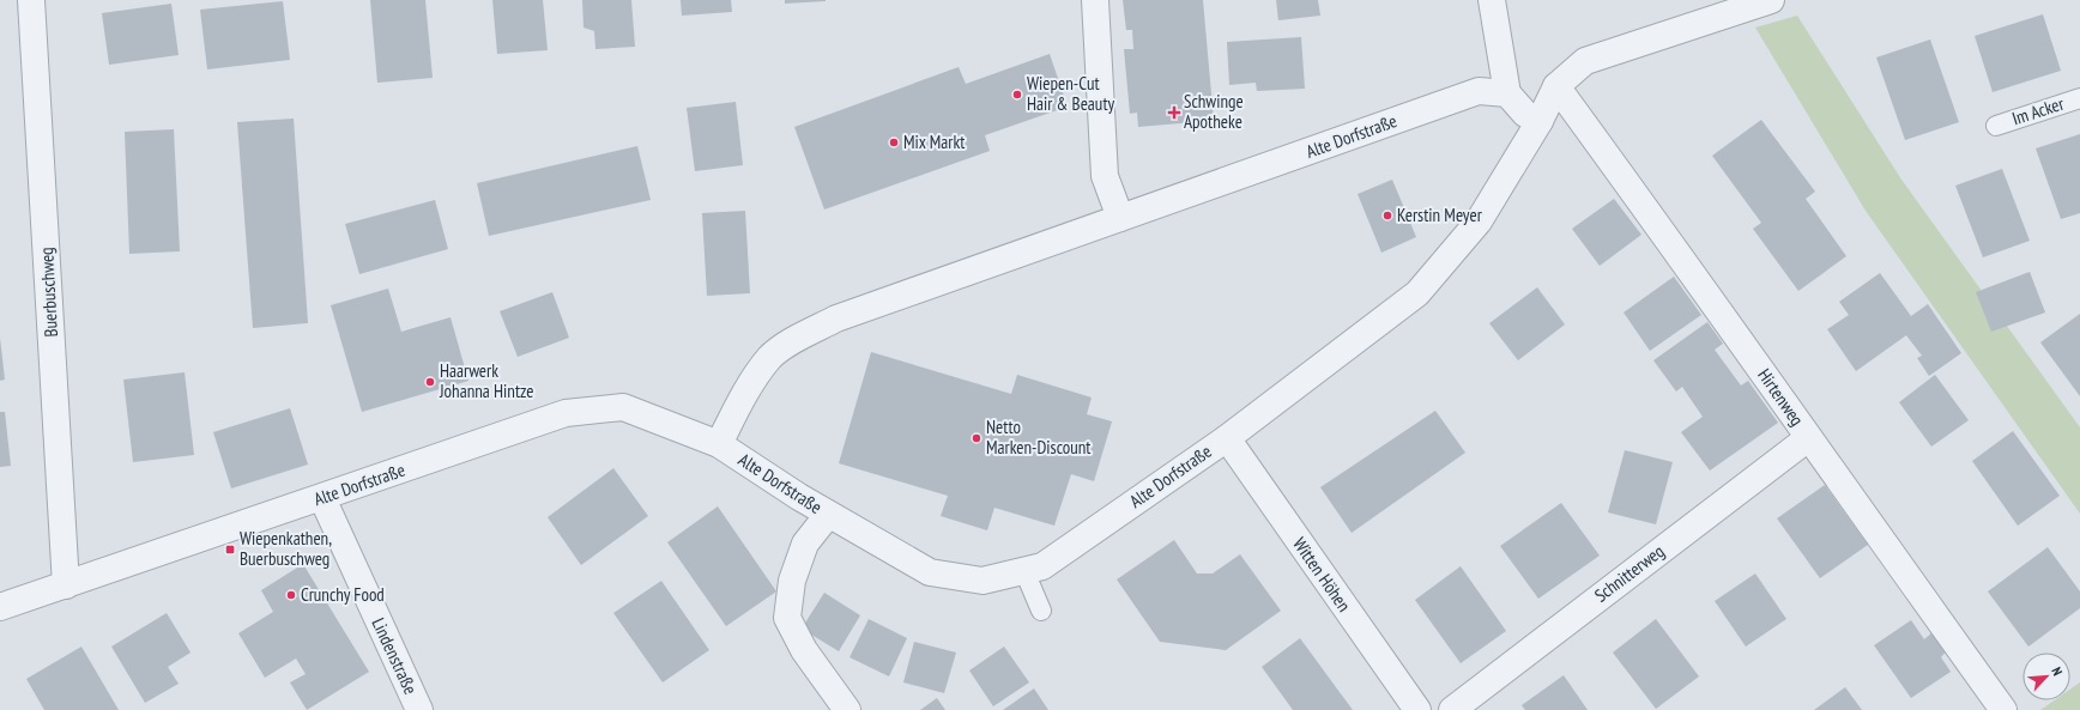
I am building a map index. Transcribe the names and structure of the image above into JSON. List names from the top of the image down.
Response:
{
  "streets": {
    "street": [
      "Alte Dorfstraße",
      "Buerbuschweg",
      "Hirtenweg",
      "Schnitterweg",
      "Witten Höhen",
      "Lindenstraße"
    ],
    "lane": ["Im Acker"]
  },
  "crossings": [
    ["Alte Dorfstraße", "Buerbuschweg"],
    ["Alte Dorfstraße", "Hirtenweg"],
    ["Alte Dorfstraße", "Witten Höhen"],
    ["Alte Dorfstraße", "Lindenstraße"],
    ["Hirtenweg", "Schnitterweg"]
  ],
  "places": {
    "other": [
      "Wiepen-Cut Hair & Beauty",
      "Mix Markt",
      "Kerstin Meyer",
      "Haarwerk Johanna Hintze",
      "Netto Marken-Discount",
      "Crunchy Food"
    ],
    "health": ["Schwinge Apotheke"],
    "transit": ["Wiepenkathen, Buerbuschweg"]
  },
  "north": "top right"
}
